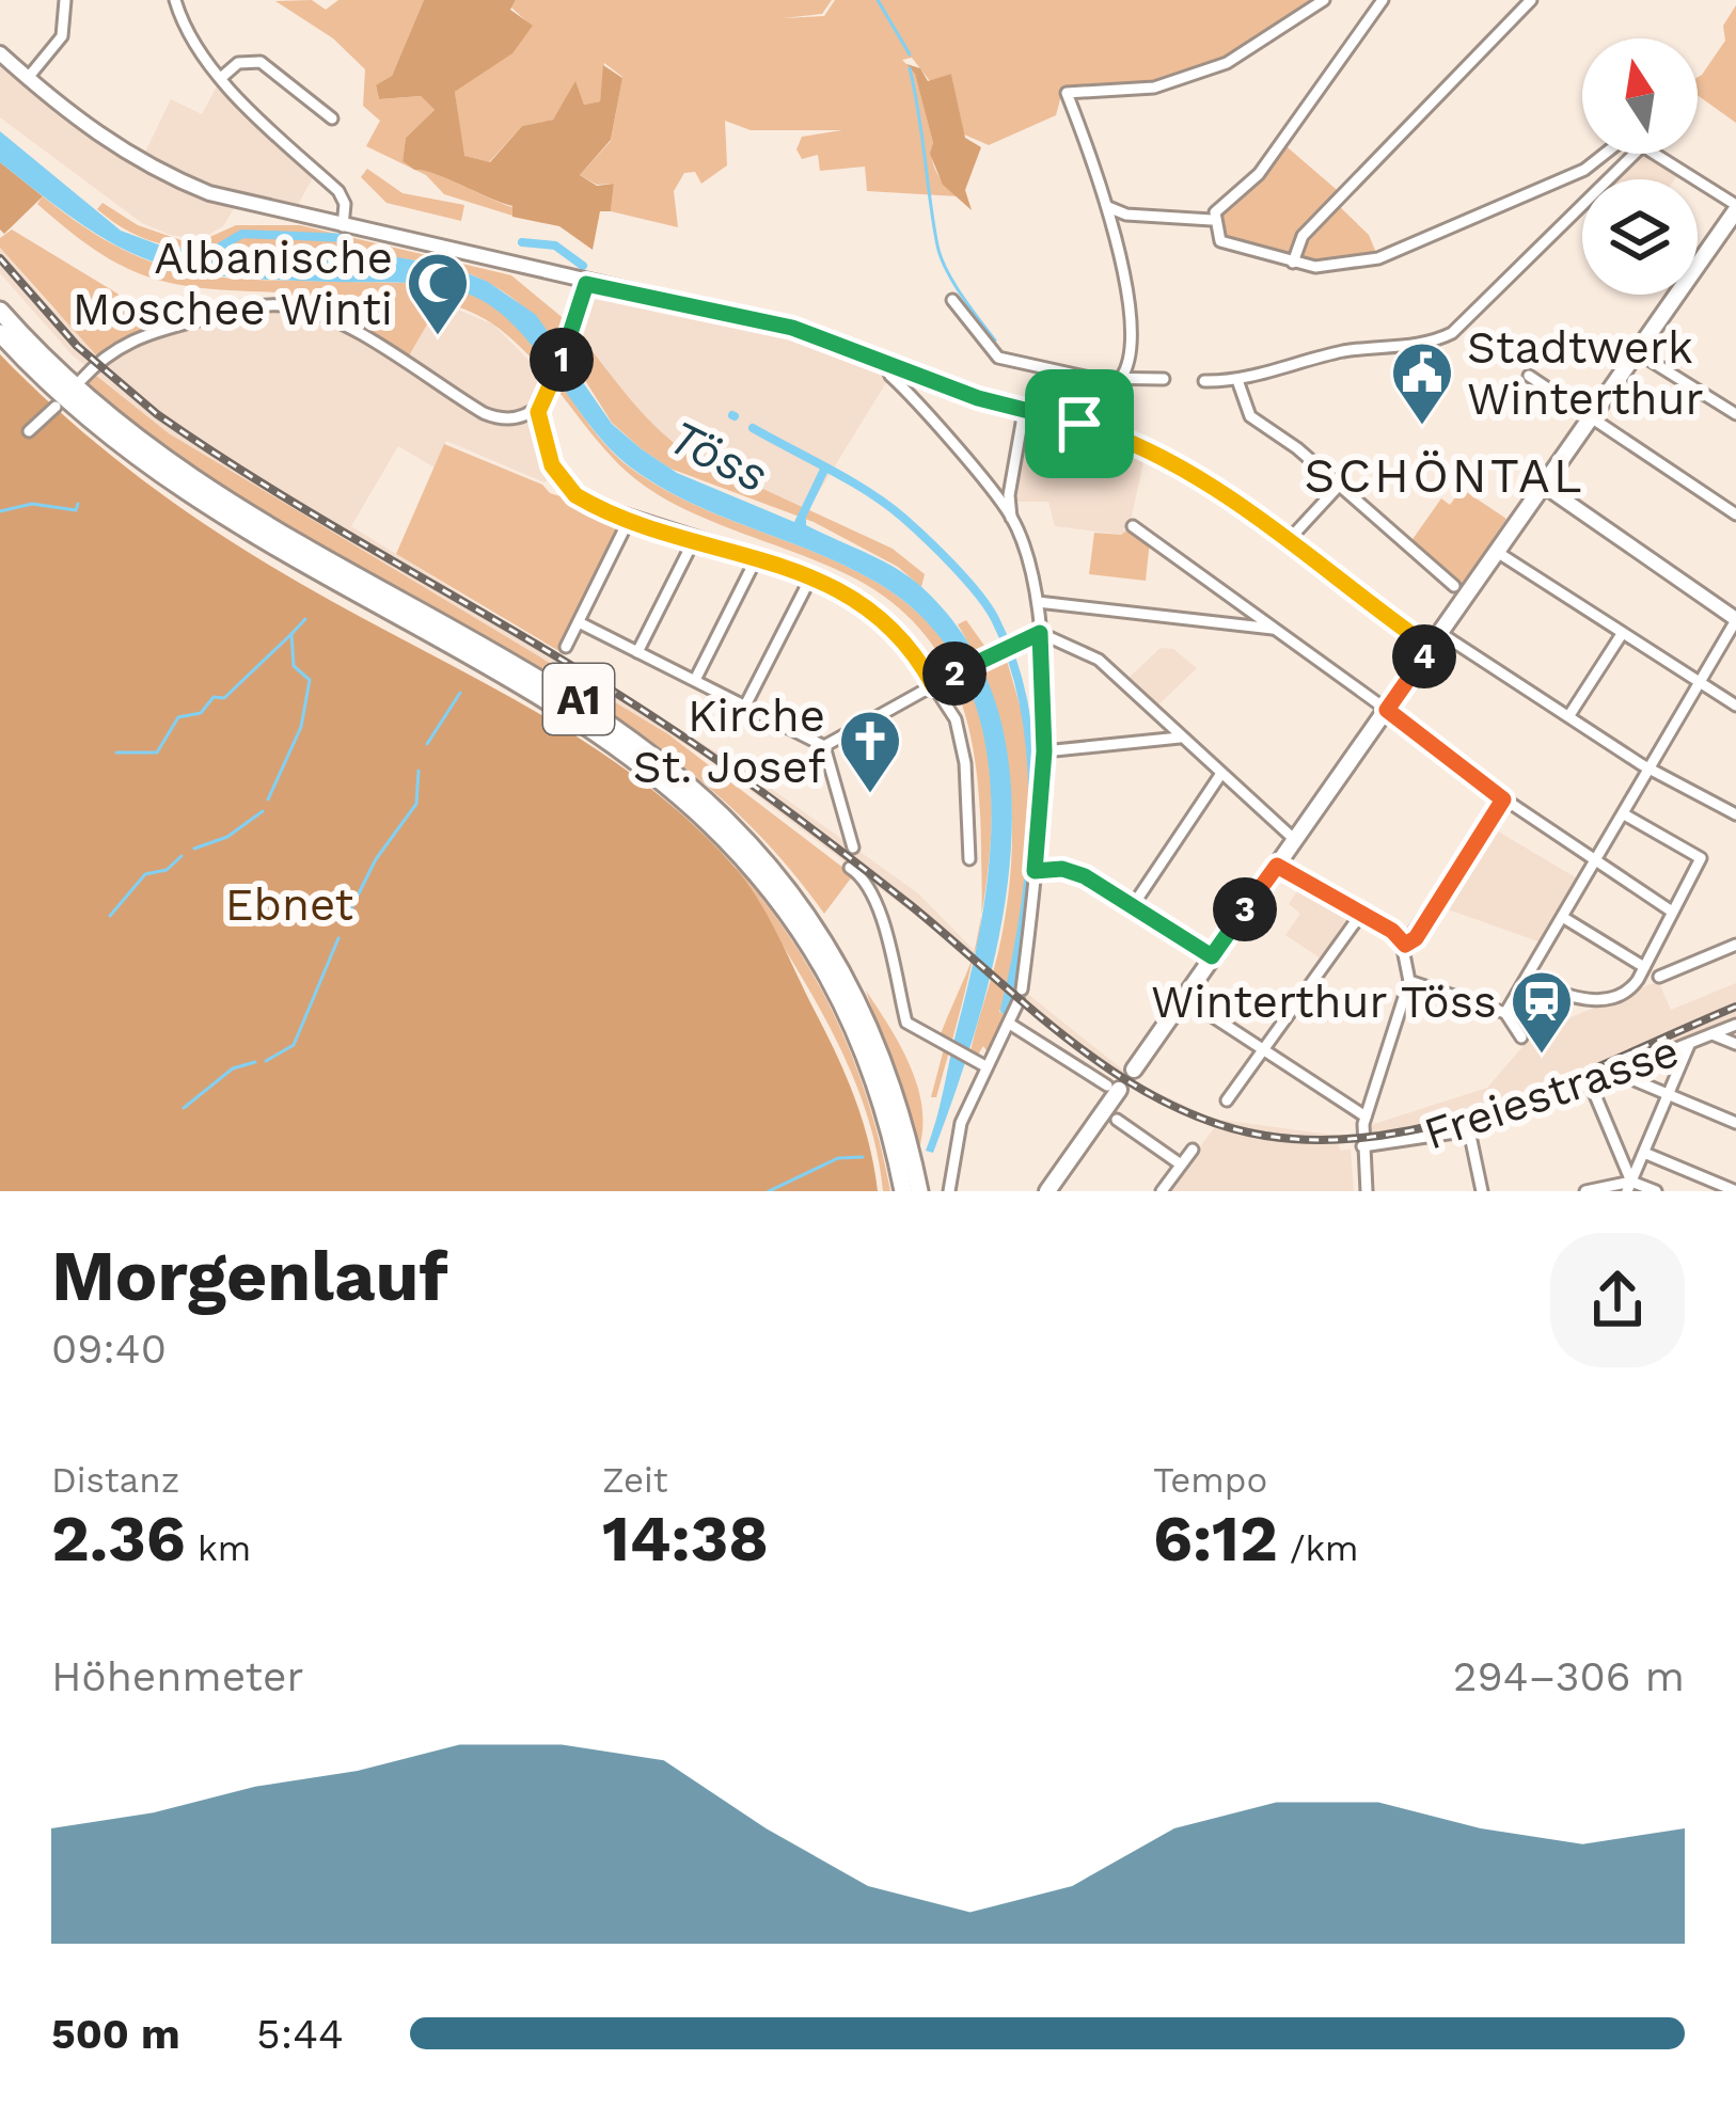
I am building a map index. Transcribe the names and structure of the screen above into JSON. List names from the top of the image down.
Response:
{
  "streets": {
    "highway": ["A1"],
    "street": ["Freiestrasse"]
  },
  "districts": ["SCHÖNTAL"],
  "water": ["Töss"],
  "parks": ["Ebnet"],
  "places": {
    "mosque": ["Albanische Moschee Winti"],
    "public building": ["Stadtwerk Winterthur"],
    "church": ["Kirche St. Josef"],
    "station": ["Winterthur Töss"]
  },
  "north": "top",
  "page": {
    "pins": [
      "1",
      "4",
      "2",
      "3"
    ],
    "heading": ["Morgenlauf", "09:40"],
    "stats": [
      ["Distanz", "2.36 km"],
      ["Zeit", "14:38"],
      ["Tempo", "6:12 /km"]
    ],
    "chart": ["Höhenmeter", "294–306 m"],
    "list": [
      {
        "name": "500 m",
        "note": "5:44"
      }
    ]
  }
}
